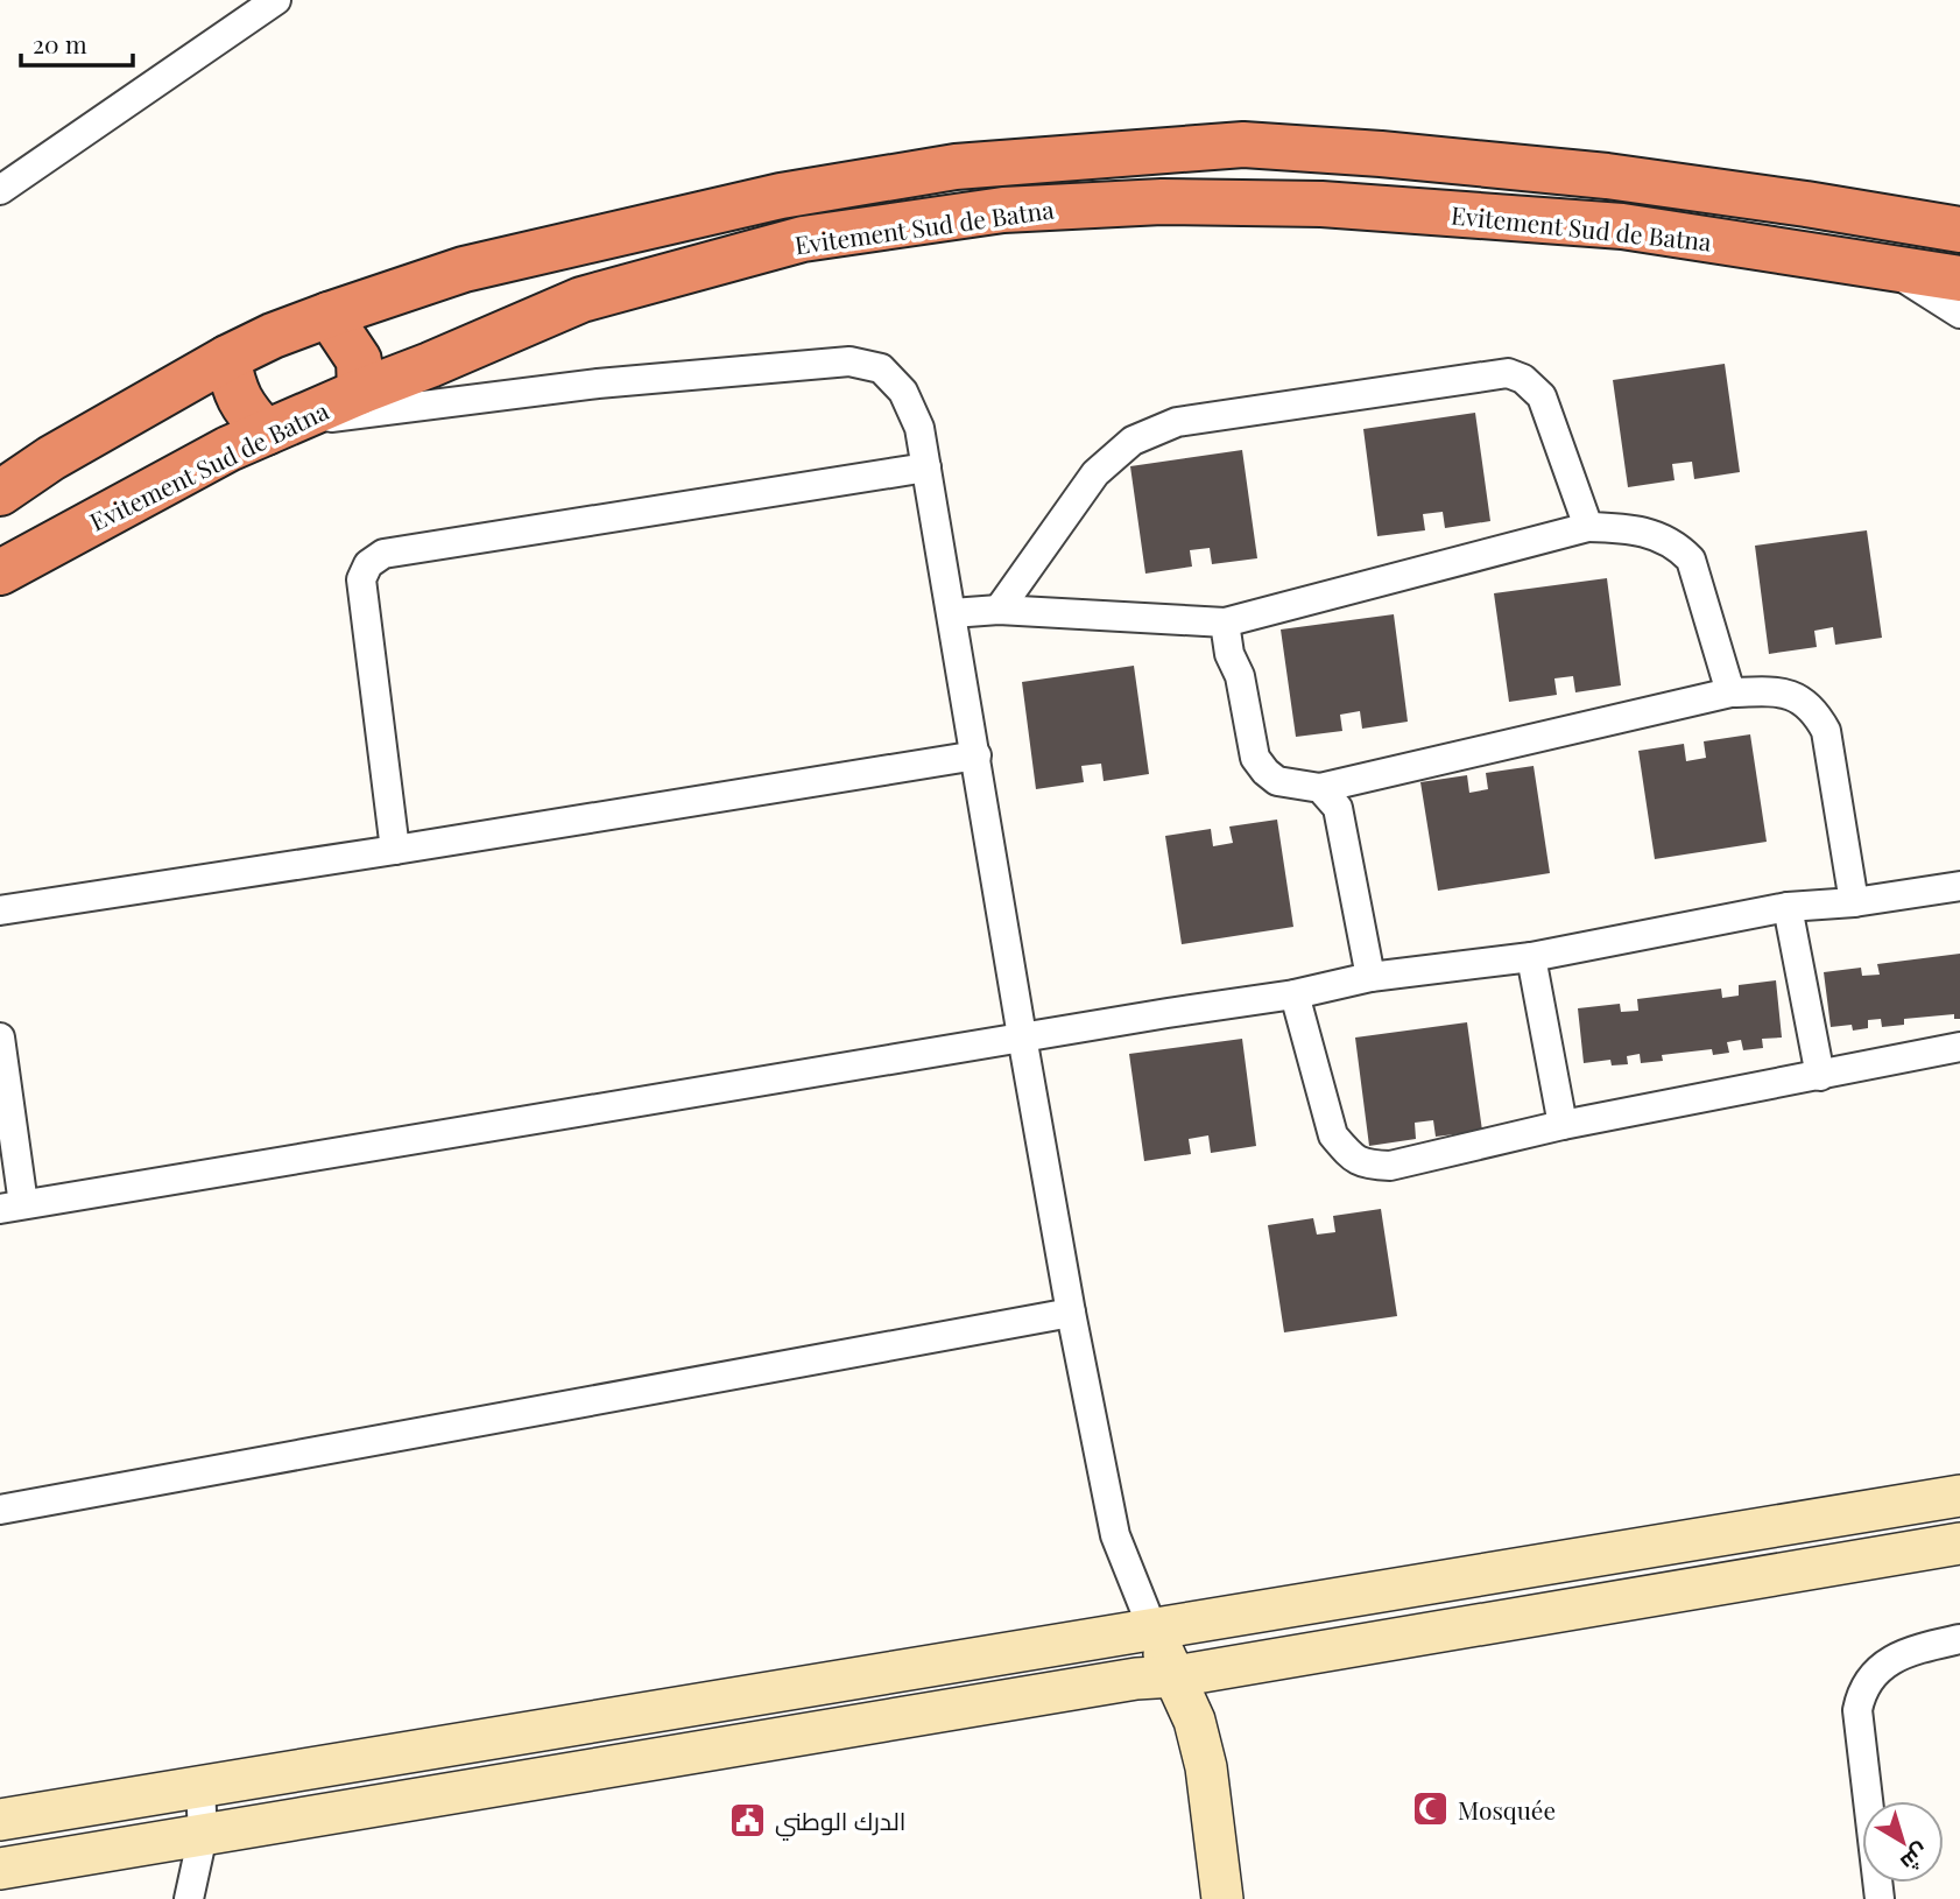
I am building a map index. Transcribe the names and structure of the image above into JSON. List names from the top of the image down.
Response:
{
  "streets": {
    "highway": ["Evitement Sud de Batna"]
  },
  "places": {
    "mosque": ["Mosquée"],
    "public building": ["الدرك الوطني"]
  },
  "scale_bar": "20 m",
  "north": "bottom right"
}
